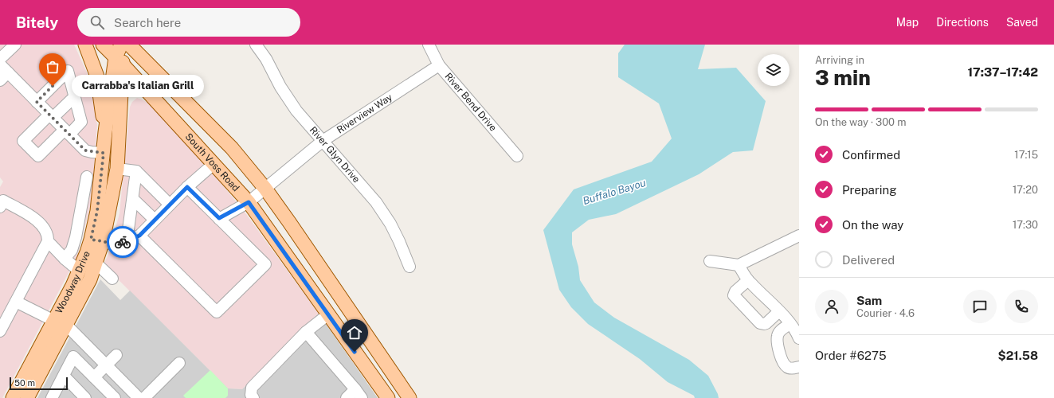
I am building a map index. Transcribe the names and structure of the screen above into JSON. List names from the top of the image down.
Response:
{
  "streets": {
    "main road": ["South Voss Road", "Woodway Drive"],
    "street": ["River Bend Drive", "Riverview Way", "River Glyn Drive"]
  },
  "crossings": [
    ["River Bend Drive", "Riverview Way"],
    ["Riverview Way", "River Glyn Drive"],
    ["Riverview Way", "South Voss Road"],
    ["South Voss Road", "Woodway Drive"]
  ],
  "water": ["Buffalo Bayou"],
  "places": ["Carrabba's Italian Grill"],
  "scale_bar": "50 m",
  "page": {
    "header": "Bitely",
    "search": "Search here",
    "nav": ["Map", "Directions", "Saved"],
    "heading": ["3 min", "Arriving in", "17:37–17:42"],
    "panel": [
      "Sam",
      "Courier · 4.6",
      "Order #6275",
      "$21.58"
    ],
    "bubble": "Carrabba's Italian Grill",
    "bar": "On the way · 300 m",
    "list": [
      ["Confirmed", "17:15"],
      ["Preparing", "17:20"],
      ["On the way", "17:30"],
      "Delivered"
    ],
    "scale": "50 m"
  }
}
